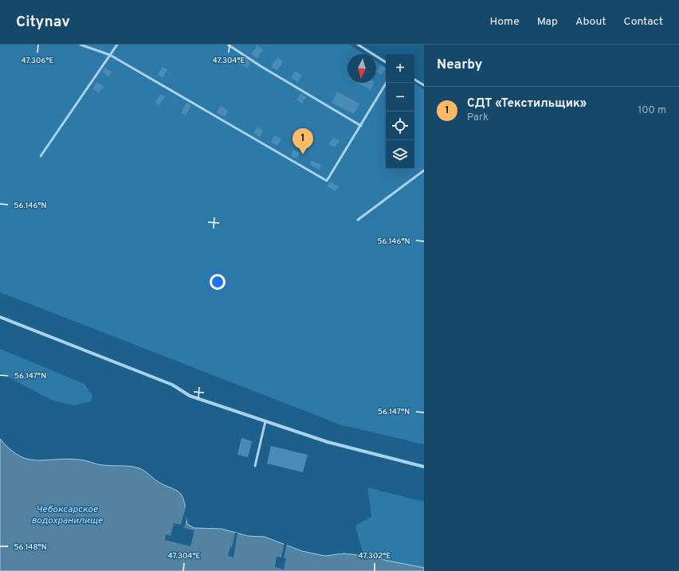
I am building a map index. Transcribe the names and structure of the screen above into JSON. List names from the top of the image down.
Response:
{
  "water": ["Чебоксарское водохранилище"],
  "north": "bottom",
  "page": {
    "header": "Citynav",
    "nav": [
      "Home",
      "Map",
      "About",
      "Contact"
    ],
    "heading": "Nearby",
    "map_buttons": ["+", "−"],
    "list": [
      {
        "mark": "1",
        "name": "СДТ «Текстильщик»",
        "note": "Park",
        "value": "100 m"
      }
    ],
    "pins": "1"
  },
  "coordinates": [
    "47.304°E",
    "47.306°E",
    "56.146°N",
    "56.147°N",
    "56.148°N",
    "47.302°E"
  ]
}
